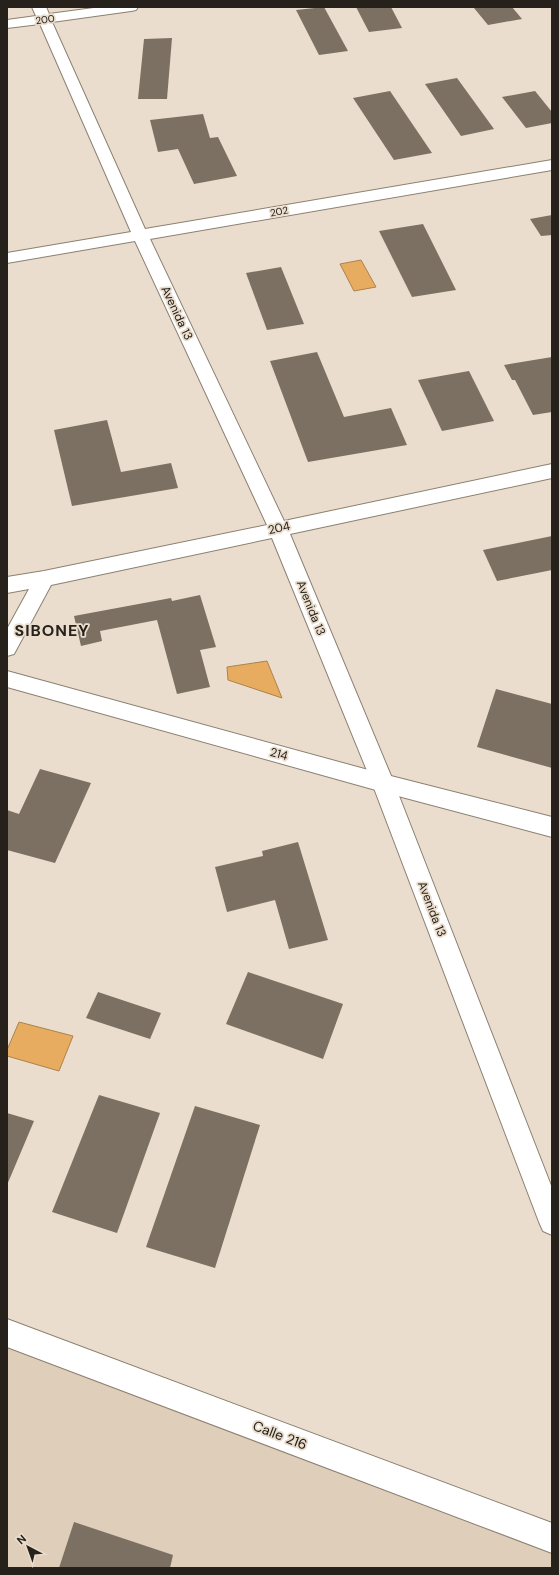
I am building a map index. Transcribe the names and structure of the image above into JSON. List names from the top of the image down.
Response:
{
  "streets": {
    "street": [
      "200",
      "202",
      "Avenida 13",
      "204",
      "214",
      "Calle 216"
    ]
  },
  "crossings": [
    ["200", "Avenida 13"],
    ["202", "Avenida 13"],
    ["Avenida 13", "204"],
    ["Avenida 13", "214"]
  ],
  "districts": ["SIBONEY"],
  "north": "top left"
}
